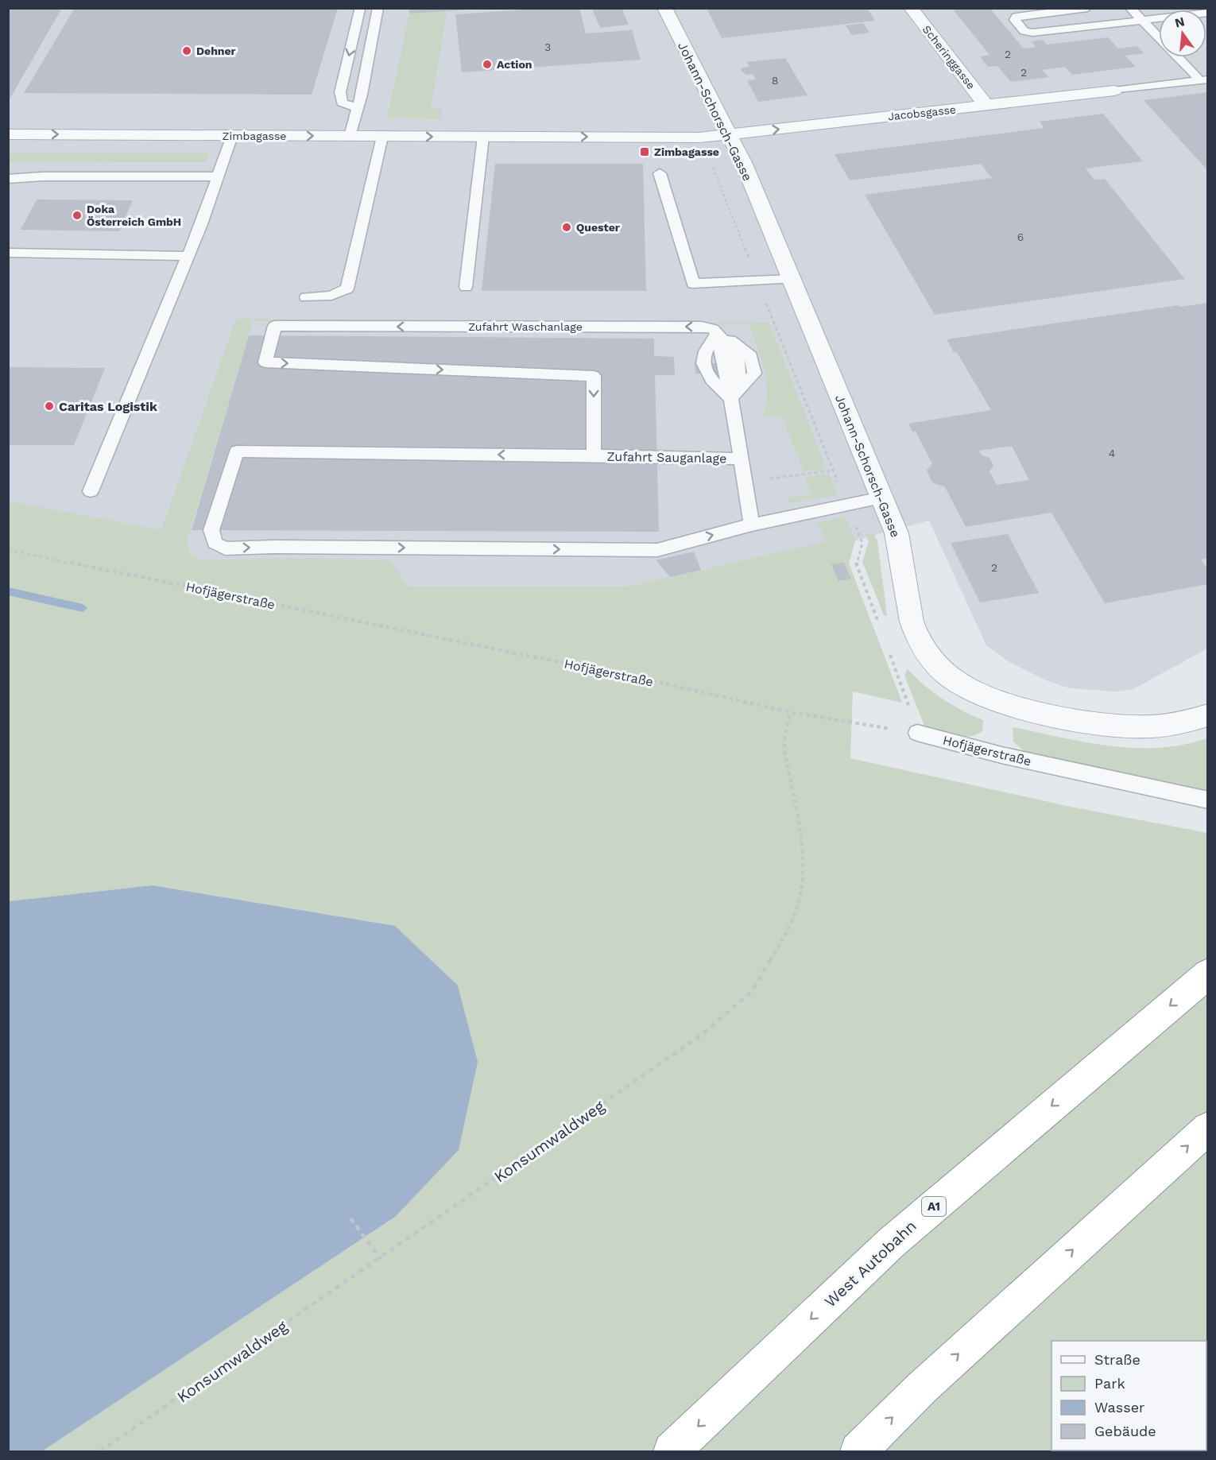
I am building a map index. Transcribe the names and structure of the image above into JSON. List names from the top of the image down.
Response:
{
  "streets": {
    "highway": ["A1", "West Autobahn"],
    "street": [
      "Scheringgasse",
      "Johann-Schorsch-Gasse",
      "Jacobsgasse",
      "Zimbagasse"
    ],
    "lane": ["Zufahrt Waschanlage", "Zufahrt Sauganlage", "Hofjägerstraße"],
    "path": ["Konsumwaldweg"]
  },
  "crossings": [
    ["Scheringgasse", "Jacobsgasse"],
    ["Johann-Schorsch-Gasse", "Jacobsgasse"],
    ["Johann-Schorsch-Gasse", "Zimbagasse"],
    ["Jacobsgasse", "Zimbagasse"],
    ["Zufahrt Waschanlage", "Zufahrt Sauganlage"],
    ["Hofjägerstraße", "Konsumwaldweg"]
  ],
  "one_way": ["Jacobsgasse", "Zimbagasse"],
  "places": {
    "other": [
      "Dehner",
      "Action",
      "Doka Österreich GmbH",
      "Quester",
      "Caritas Logistik"
    ],
    "transit": ["Zimbagasse"]
  },
  "house_numbers": [
    "3",
    "2",
    "2",
    "8",
    "6",
    "4",
    "2"
  ],
  "legend": [
    "Straße",
    "Park",
    "Wasser",
    "Gebäude"
  ],
  "north": "top"
}
